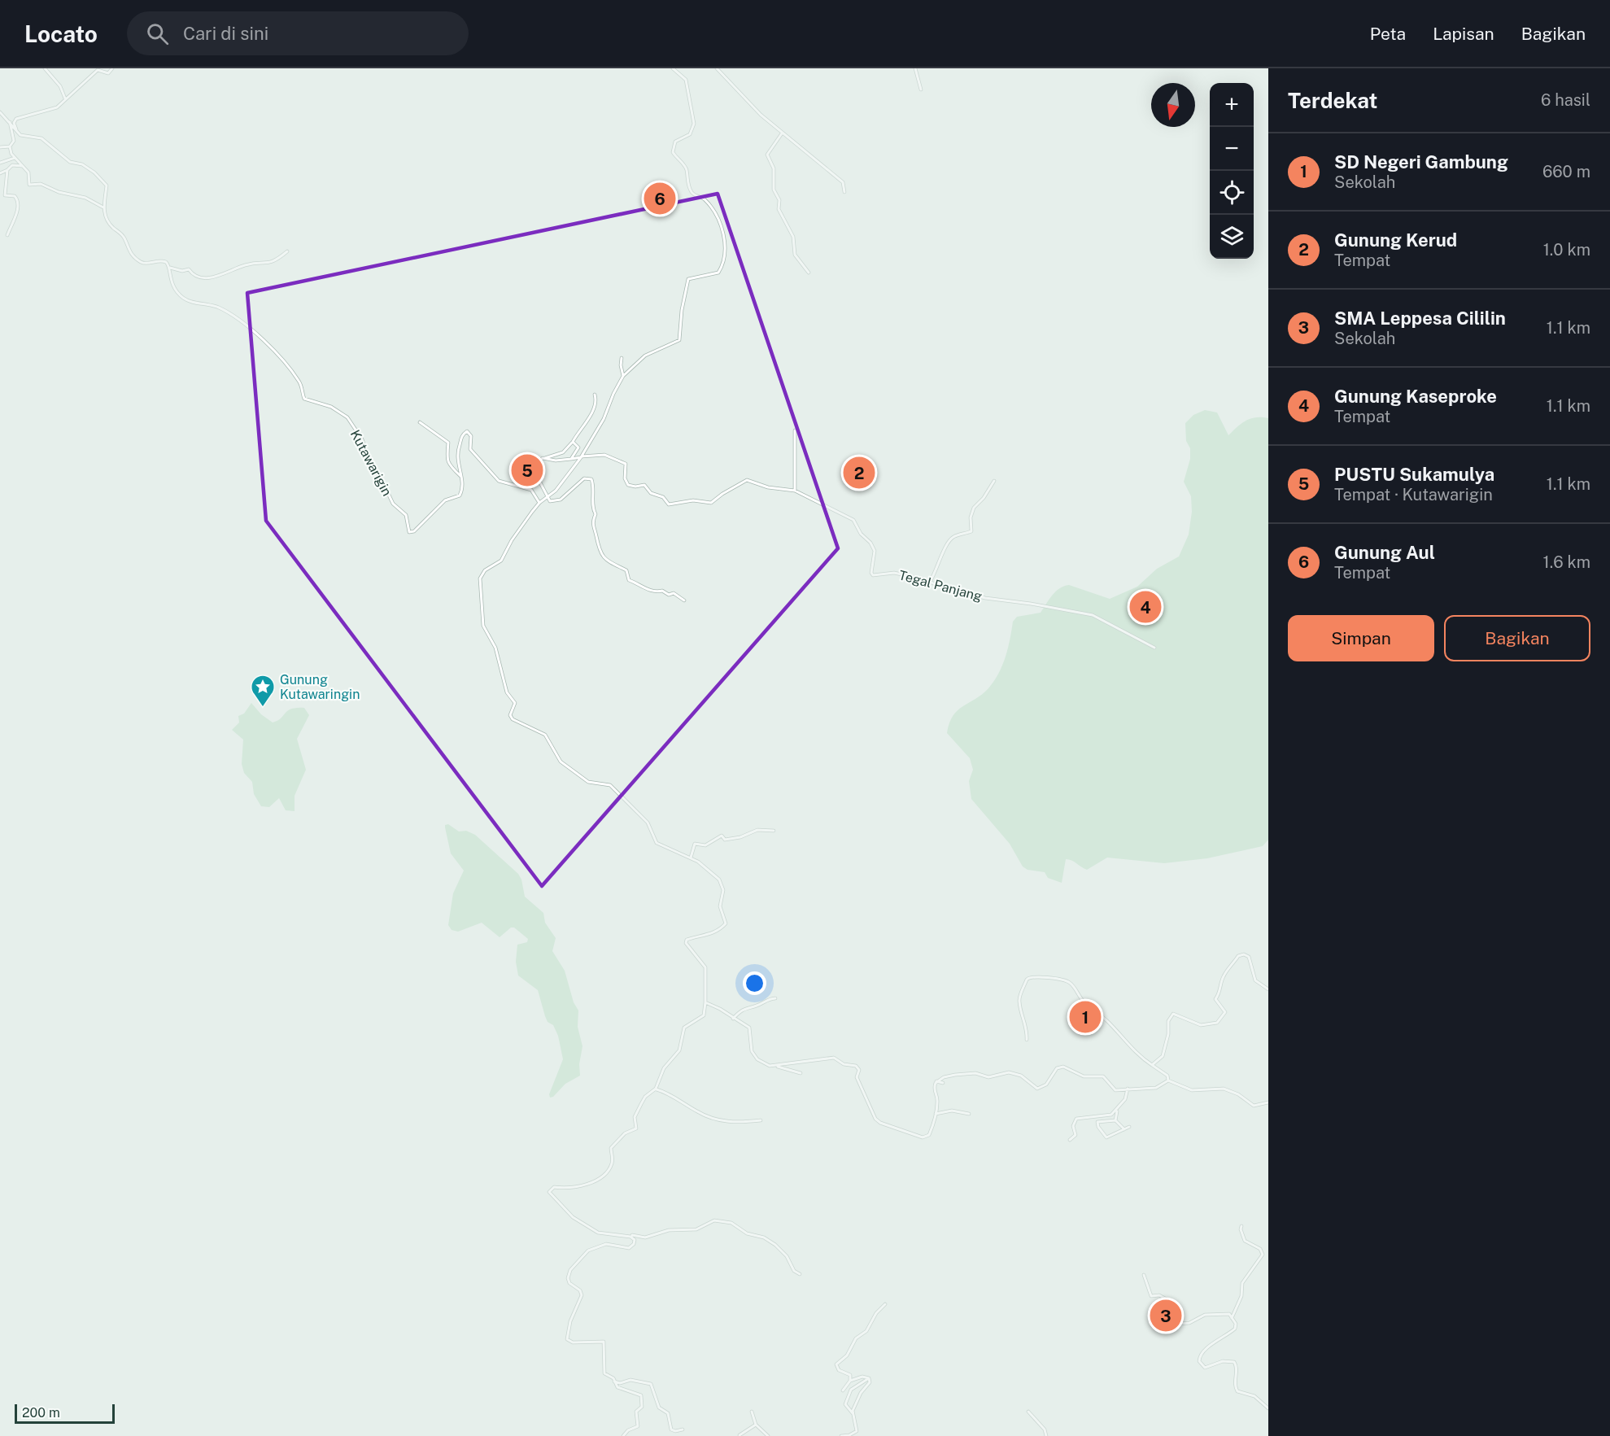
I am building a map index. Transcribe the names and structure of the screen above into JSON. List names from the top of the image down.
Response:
{
  "streets": {
    "street": ["Kutawarigin", "Tegal Panjang"]
  },
  "places": {
    "place": ["Gunung Kutawaringin"]
  },
  "scale_bar": "200 m",
  "north": "bottom",
  "page": {
    "header": "Locato",
    "search": "Cari di sini",
    "nav": ["Peta", "Lapisan", "Bagikan"],
    "heading": ["Terdekat", "6 hasil"],
    "map_buttons": ["+", "−"],
    "list": [
      {
        "mark": "1",
        "name": "SD Negeri Gambung",
        "note": "Sekolah",
        "value": "660 m"
      },
      {
        "mark": "2",
        "name": "Gunung Kerud",
        "note": "Tempat",
        "value": "1.0 km"
      },
      {
        "mark": "3",
        "name": "SMA Leppesa Cililin",
        "note": "Sekolah",
        "value": "1.1 km"
      },
      {
        "mark": "4",
        "name": "Gunung Kaseproke",
        "note": "Tempat",
        "value": "1.1 km"
      },
      {
        "mark": "5",
        "name": "PUSTU Sukamulya",
        "note": "Tempat · Kutawarigin",
        "value": "1.1 km"
      },
      {
        "mark": "6",
        "name": "Gunung Aul",
        "note": "Tempat",
        "value": "1.6 km"
      }
    ],
    "pins": [
      "6",
      "5",
      "2",
      "4",
      "1",
      "3"
    ],
    "buttons": ["Simpan", "Bagikan"],
    "scale": "200 m"
  }
}
